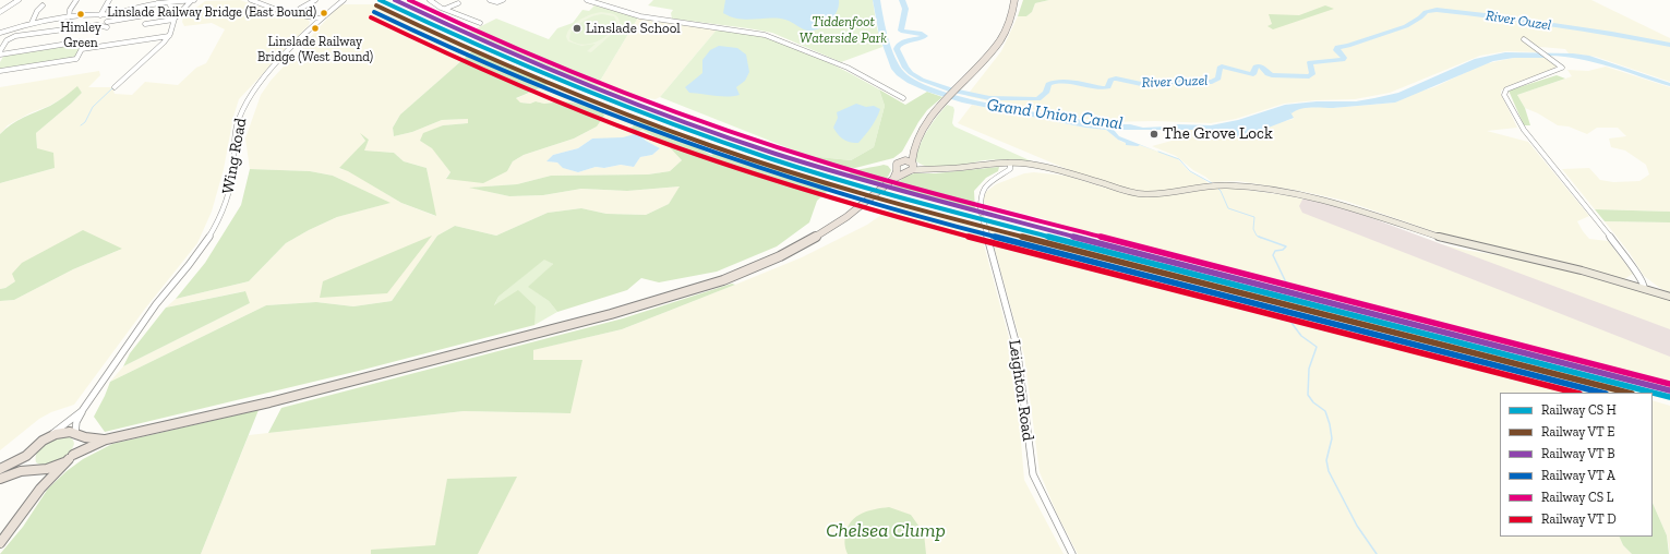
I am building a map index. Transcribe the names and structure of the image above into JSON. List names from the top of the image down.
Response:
{
  "streets": {
    "street": ["Wing Road", "Leighton Road"]
  },
  "water": ["River Ouzel", "Grand Union Canal"],
  "parks": ["Tiddenfoot Waterside Park", "Chelsea Clump"],
  "places": [
    "Linslade Railway Bridge (East Bound)",
    "Himley Green",
    "Linslade Railway Bridge (West Bound)",
    "Linslade School",
    "The Grove Lock"
  ],
  "legend": [
    "Railway CS H",
    "Railway VT E",
    "Railway VT B",
    "Railway VT A",
    "Railway CS L",
    "Railway VT D"
  ]
}
